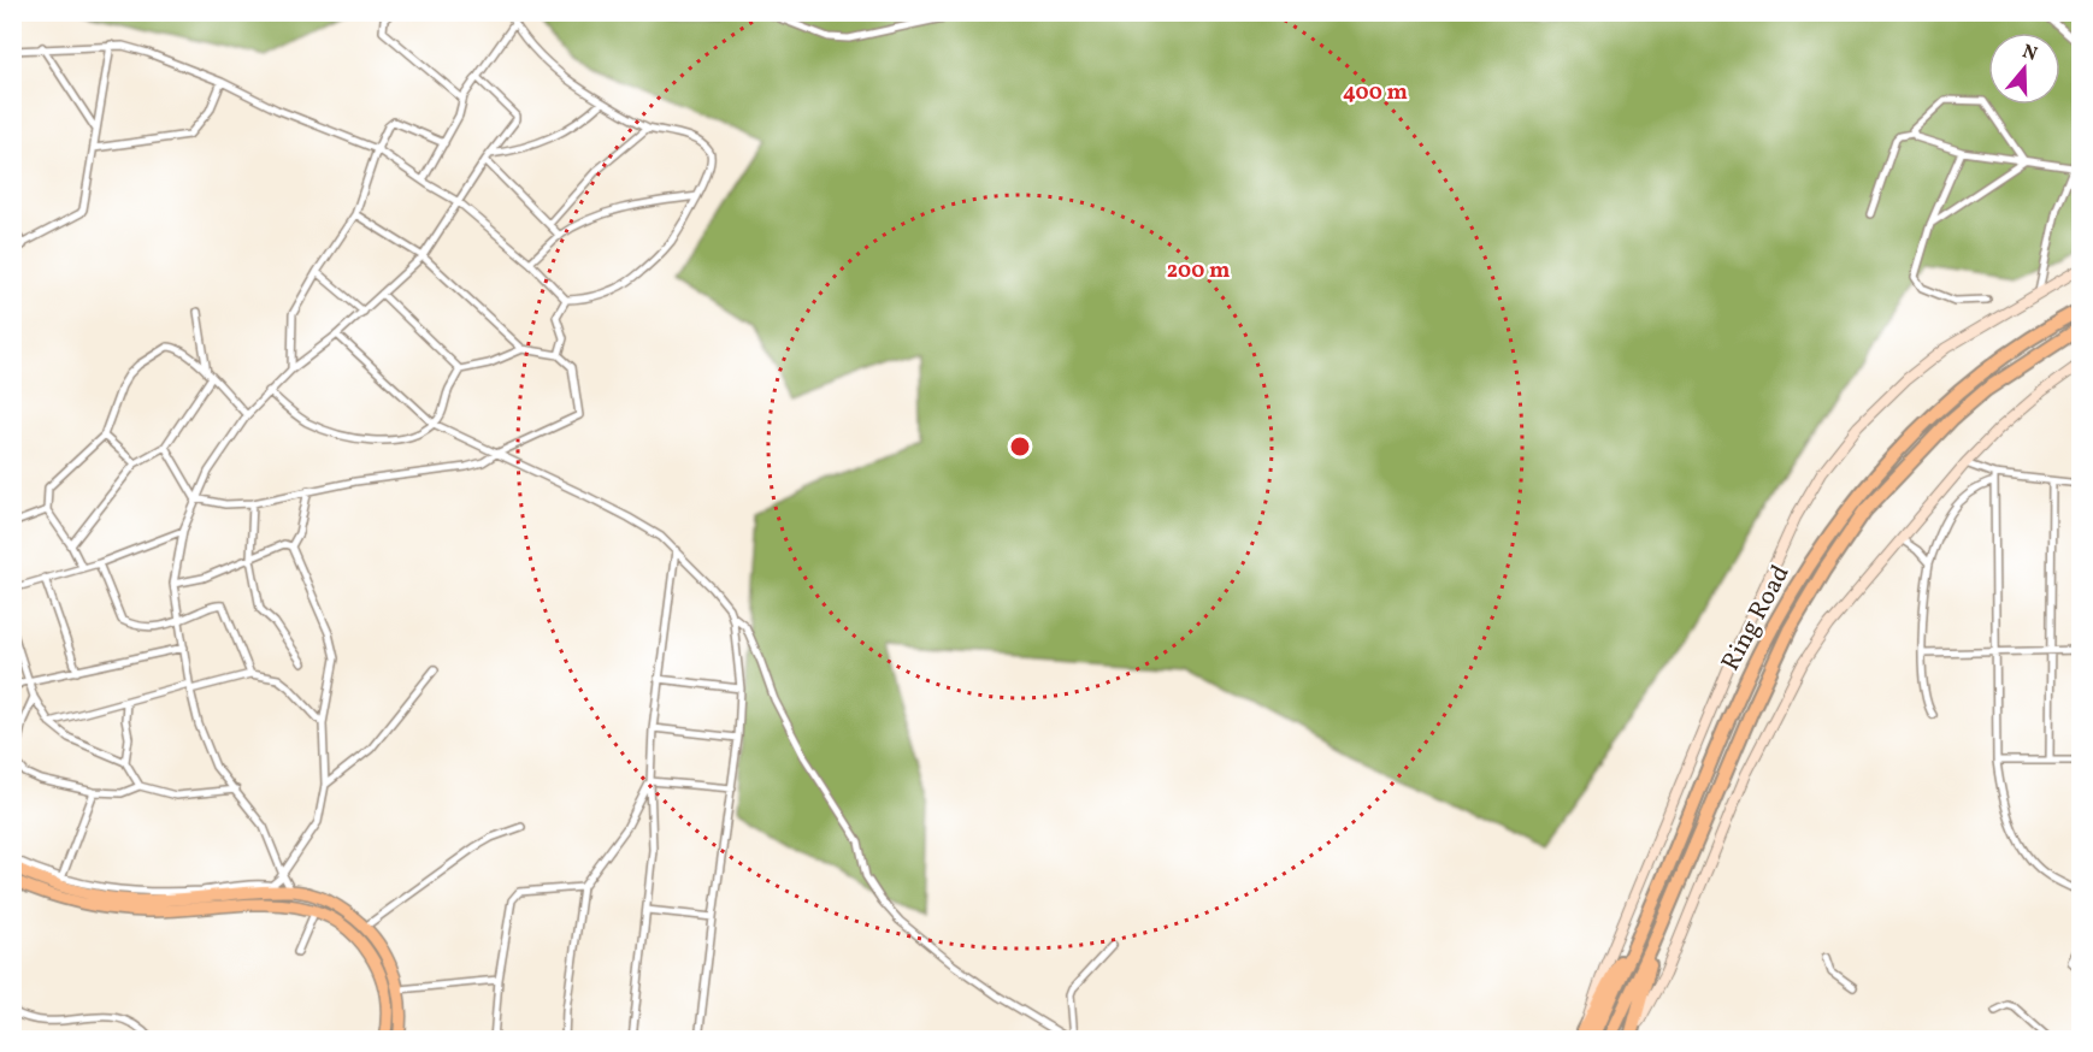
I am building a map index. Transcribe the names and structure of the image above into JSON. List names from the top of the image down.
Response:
{
  "streets": {
    "highway": ["Ring Road"]
  },
  "north": "top",
  "rings": ["400 m", "200 m"]
}
